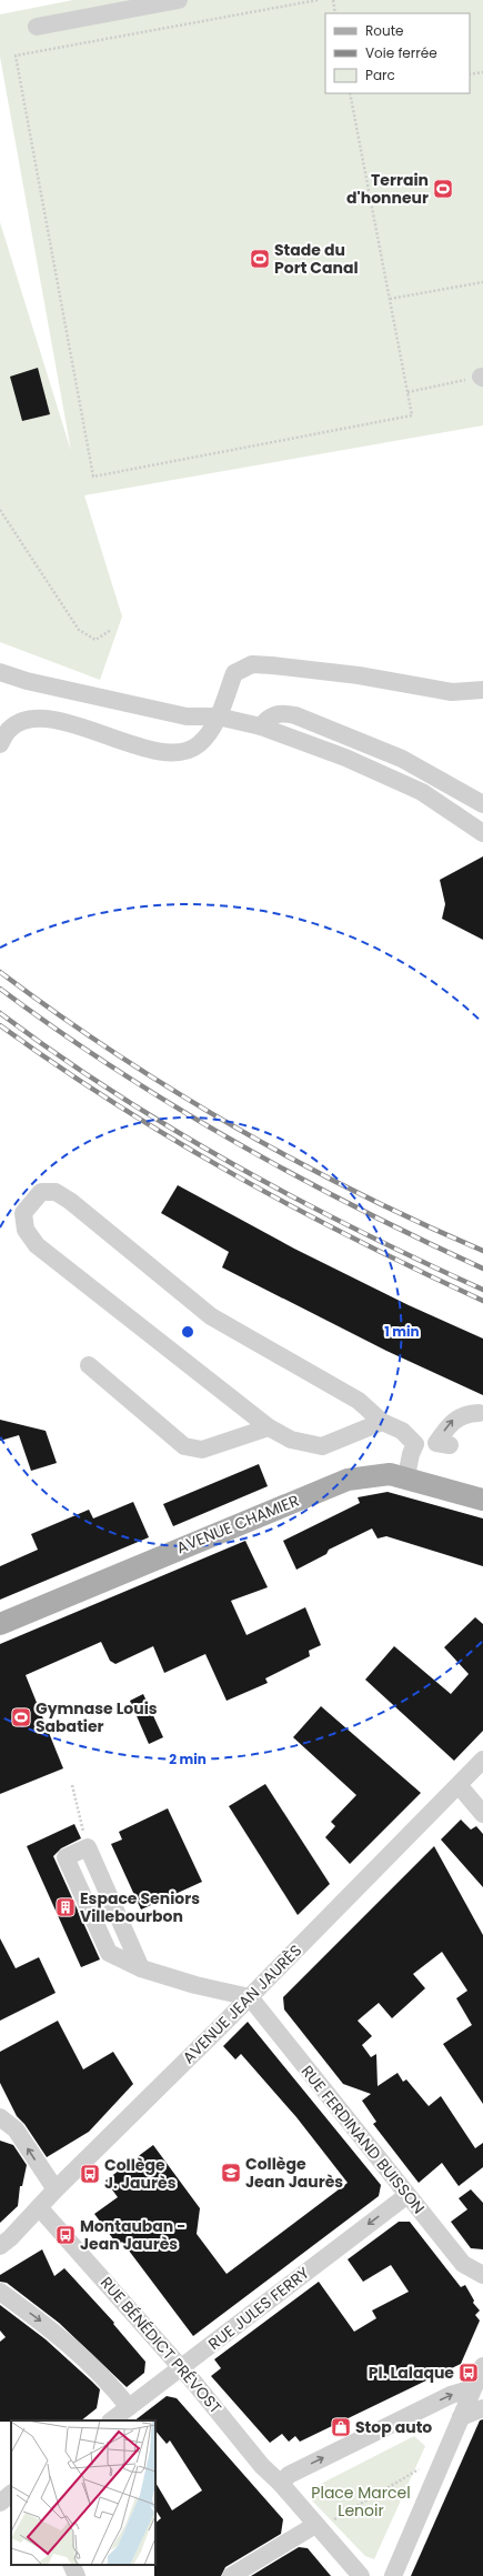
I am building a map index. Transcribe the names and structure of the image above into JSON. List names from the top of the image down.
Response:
{
  "streets": {
    "main road": ["AVENUE CHAMIER"],
    "street": [
      "AVENUE JEAN JAURÈS",
      "RUE FERDINAND BUISSON",
      "RUE JULES FERRY",
      "RUE BÉNÉDICT PRÉVOST"
    ]
  },
  "crossings": [
    ["AVENUE JEAN JAURÈS", "RUE FERDINAND BUISSON"],
    ["AVENUE JEAN JAURÈS", "RUE BÉNÉDICT PRÉVOST"],
    ["RUE FERDINAND BUISSON", "RUE JULES FERRY"],
    ["RUE JULES FERRY", "RUE BÉNÉDICT PRÉVOST"]
  ],
  "one_way": ["RUE JULES FERRY"],
  "parks": ["Place Marcel Lenoir"],
  "places": {
    "sports": ["Terrain d'honneur", "Stade du Port Canal", "Gymnase Louis Sabatier"],
    "building": ["Espace Seniors Villebourbon"],
    "school or university": ["Collège Jean Jaurès"],
    "bus stop": ["Collège J. Jaurès", "Montauban - Jean Jaurès", "Pl. Lalaque"],
    "shop": ["Stop auto"]
  },
  "legend": ["Route", "Voie ferrée", "Parc"],
  "rings": ["1 min", "2 min"]
}
